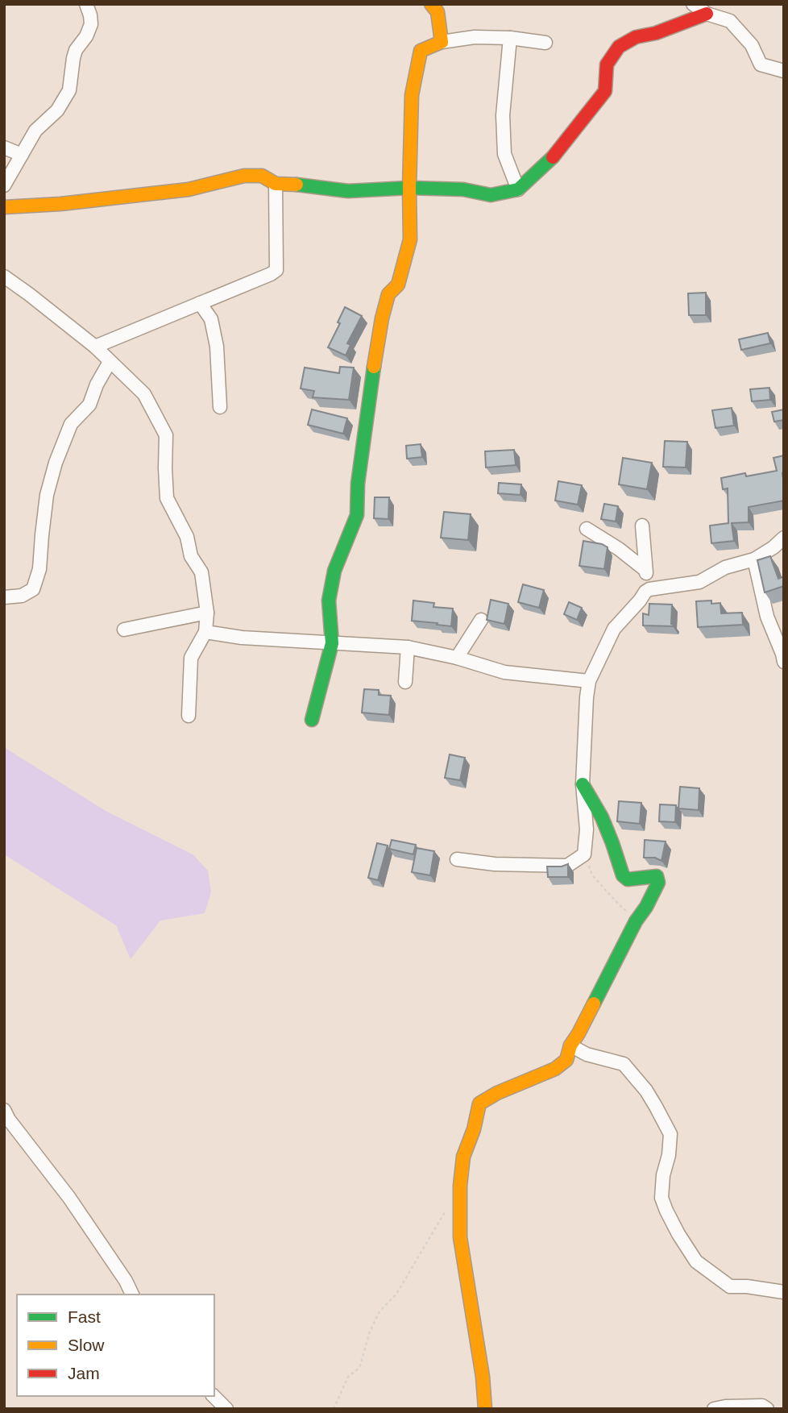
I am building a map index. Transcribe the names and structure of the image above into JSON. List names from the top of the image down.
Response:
{
  "legend": ["Fast", "Slow", "Jam"]
}
